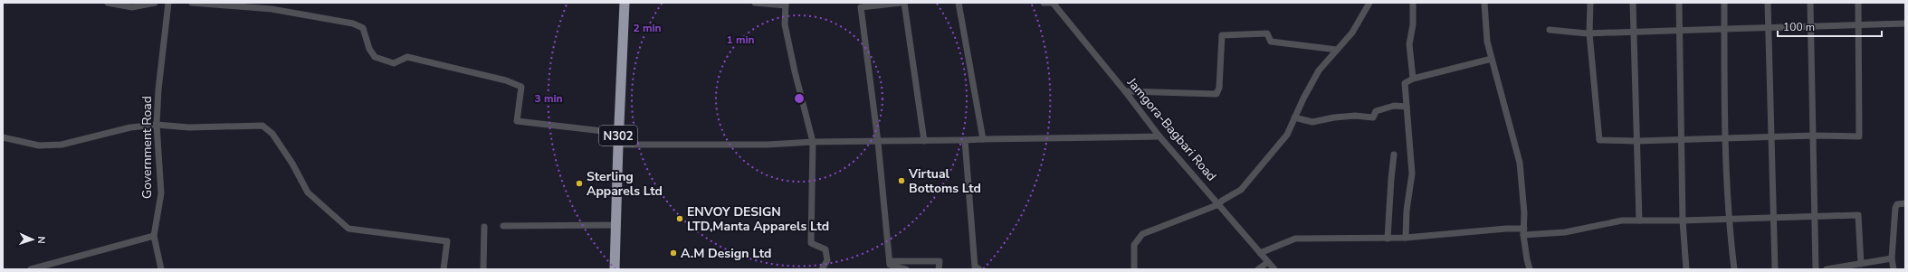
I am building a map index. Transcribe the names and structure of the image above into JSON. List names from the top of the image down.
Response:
{
  "streets": {
    "highway": ["N302"],
    "street": ["Jamgora-Bagbari Road", "Government Road"]
  },
  "places": [
    "Virtual Bottoms Ltd",
    "Sterling Apparels Ltd",
    "ENVOY DESIGN LTD,Manta Apparels Ltd",
    "A.M Design Ltd"
  ],
  "scale_bar": "100 m",
  "north": "right",
  "rings": ["2 min", "1 min", "3 min"]
}
